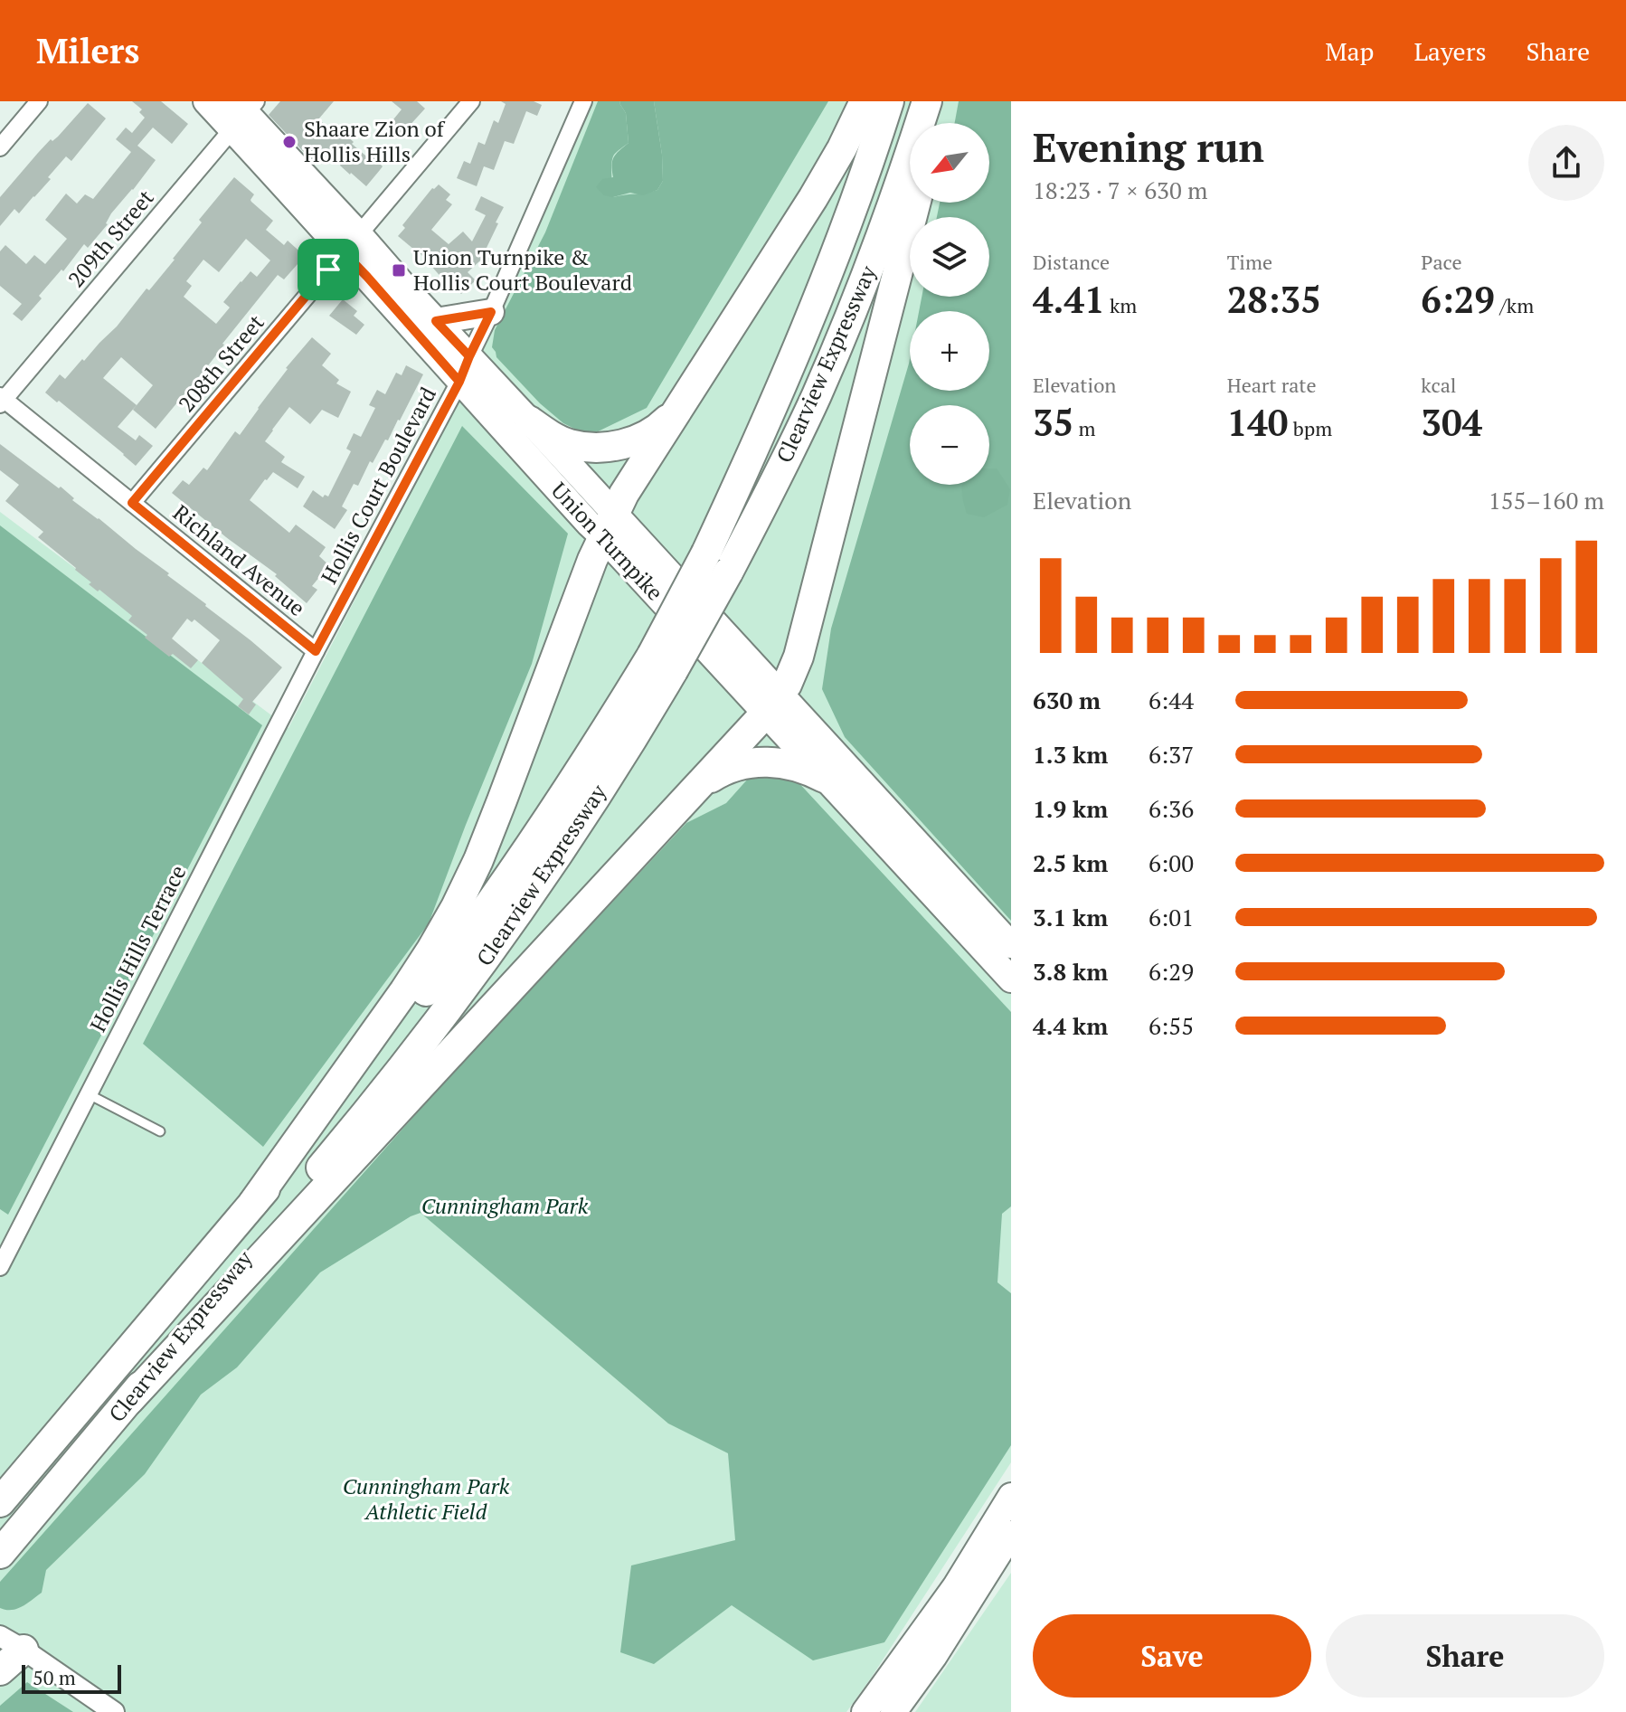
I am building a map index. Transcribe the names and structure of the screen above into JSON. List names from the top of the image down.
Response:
{
  "streets": {
    "highway": ["Clearview Expressway"],
    "main road": ["Union Turnpike"],
    "street": [
      "209th Street",
      "208th Street",
      "Hollis Court Boulevard",
      "Richland Avenue",
      "Hollis Hills Terrace"
    ]
  },
  "crossings": [
    ["209th Street", "Union Turnpike"],
    ["209th Street", "Richland Avenue"],
    ["208th Street", "Union Turnpike"],
    ["208th Street", "Richland Avenue"],
    ["Hollis Court Boulevard", "Union Turnpike"],
    ["Hollis Court Boulevard", "Richland Avenue"],
    ["Hollis Court Boulevard", "Hollis Hills Terrace"],
    ["Richland Avenue", "Hollis Hills Terrace"]
  ],
  "parks": ["Cunningham Park", "Cunningham Park Athletic Field"],
  "places": {
    "other": ["Shaare Zion of Hollis Hills"],
    "transit": ["Union Turnpike & Hollis Court Boulevard"]
  },
  "scale_bar": "50 m",
  "north": "bottom left",
  "page": {
    "header": "Milers",
    "nav": ["Map", "Layers", "Share"],
    "heading": ["Evening run", "18:23 · 7 × 630 m"],
    "map_buttons": ["+", "−"],
    "stats": [
      ["Distance", "4.41 km"],
      ["Time", "28:35"],
      ["Pace", "6:29 /km"],
      ["Elevation", "35 m"],
      ["Heart rate", "140 bpm"],
      ["kcal", "304"]
    ],
    "chart": ["Elevation", "155–160 m"],
    "list": [
      {
        "name": "630 m",
        "note": "6:44"
      },
      {
        "name": "1.3 km",
        "note": "6:37"
      },
      {
        "name": "1.9 km",
        "note": "6:36"
      },
      {
        "name": "2.5 km",
        "note": "6:00"
      },
      {
        "name": "3.1 km",
        "note": "6:01"
      },
      {
        "name": "3.8 km",
        "note": "6:29"
      },
      {
        "name": "4.4 km",
        "note": "6:55"
      }
    ],
    "buttons": ["Save", "Share"],
    "scale": "50 m"
  }
}
